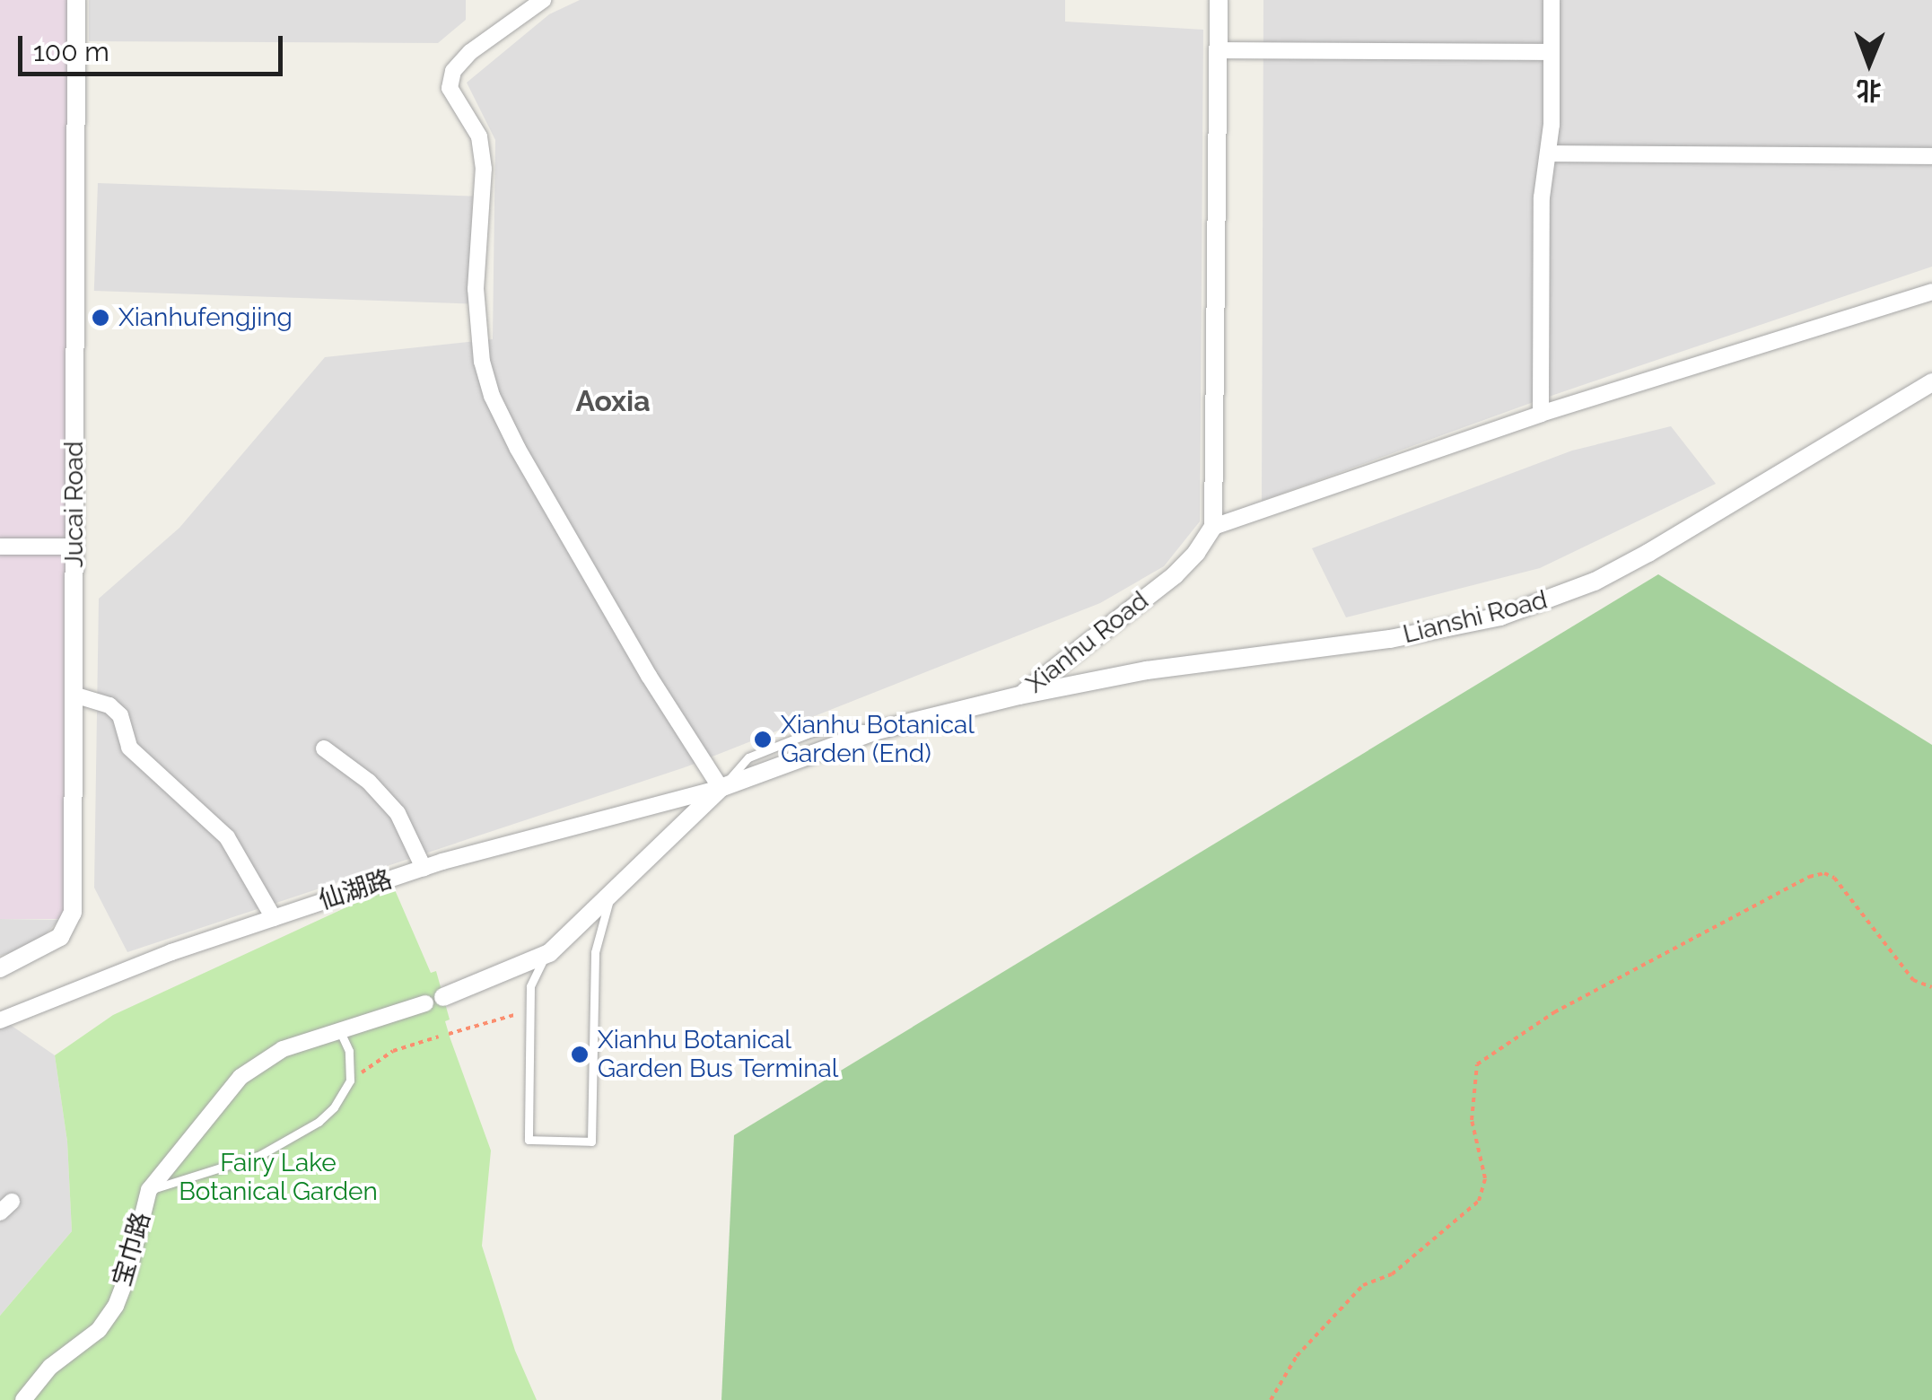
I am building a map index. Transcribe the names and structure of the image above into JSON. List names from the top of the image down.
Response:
{
  "streets": {
    "street": [
      "Jucai Road",
      "Lianshi Road",
      "Xianhu Road",
      "仙湖路",
      "宝巾路"
    ]
  },
  "crossings": [
    ["Lianshi Road", "Xianhu Road"],
    ["Xianhu Road", "仙湖路"],
    ["Xianhu Road", "宝巾路"]
  ],
  "districts": ["Aoxia"],
  "parks": ["Fairy Lake Botanical Garden"],
  "places": ["Xianhufengjing", "Xianhu Botanical Garden (End)", "Xianhu Botanical Garden Bus Terminal"],
  "scale_bar": "100 m",
  "north": "bottom"
}
